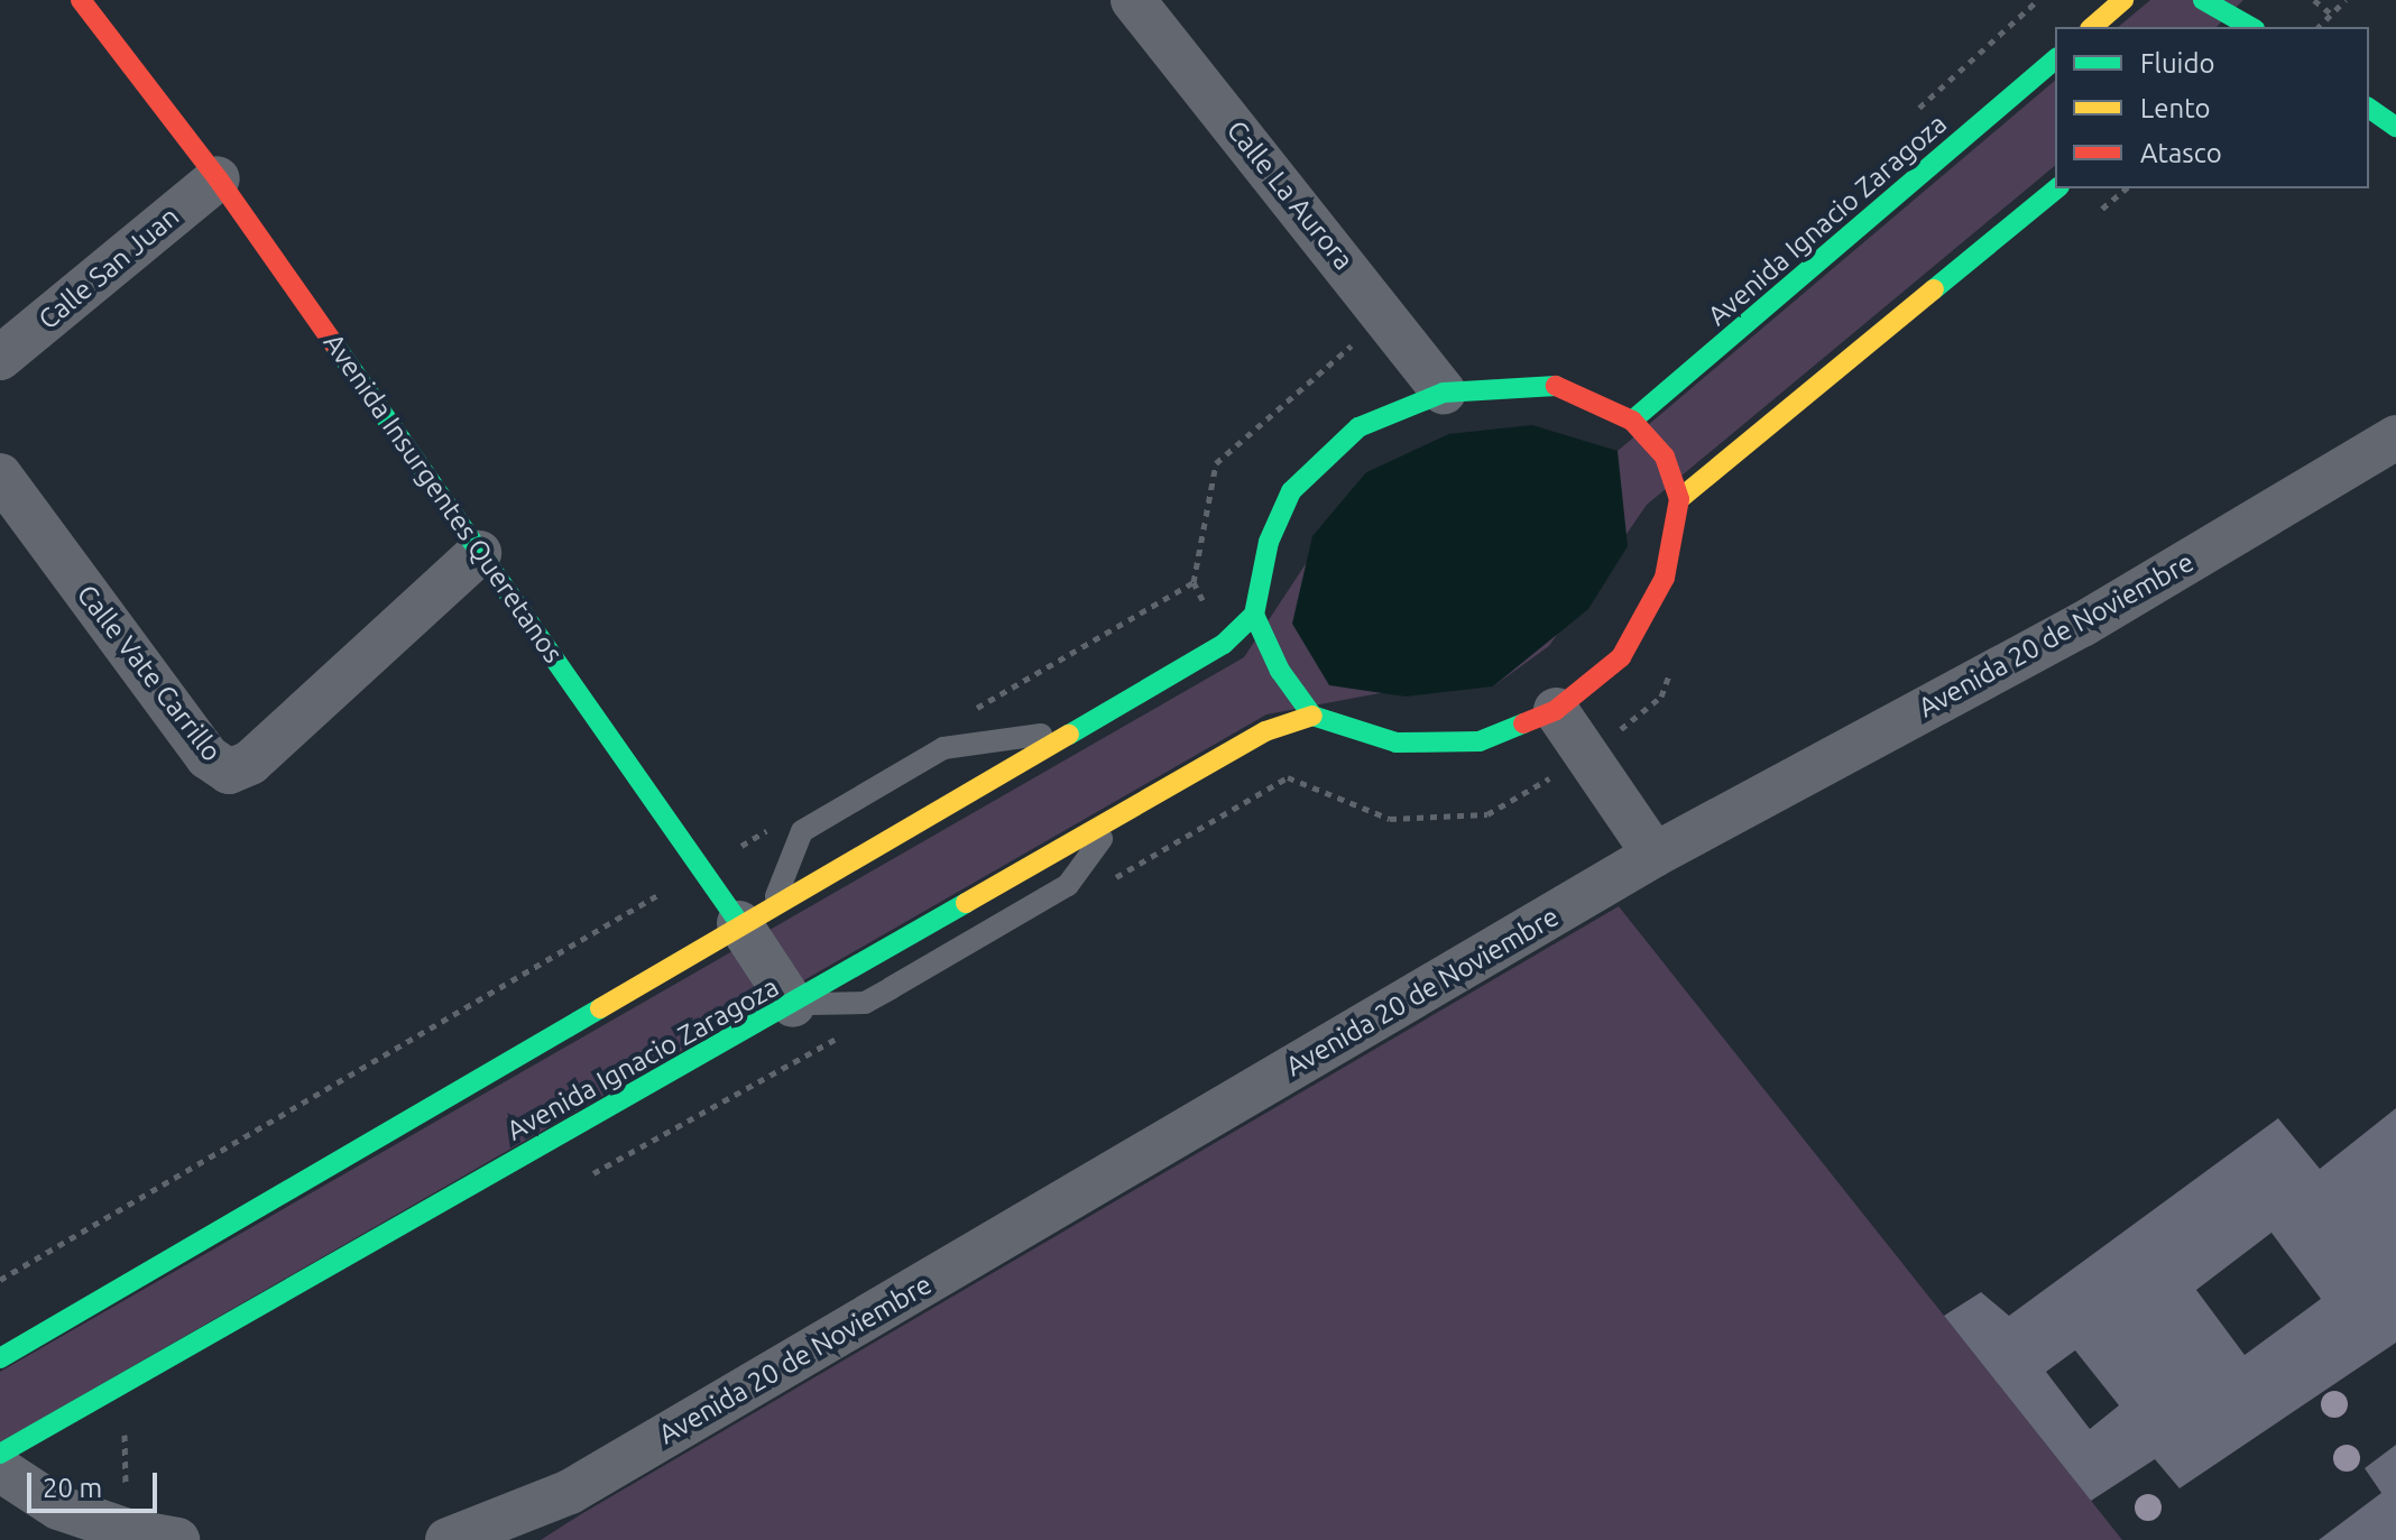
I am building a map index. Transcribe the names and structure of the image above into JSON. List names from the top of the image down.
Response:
{
  "streets": {
    "main road": ["Avenida Ignacio Zaragoza", "Avenida Insurgentes Queretanos"],
    "street": [
      "Calle La Aurora",
      "Calle San Juan",
      "Avenida 20 de Noviembre",
      "Calle Vate Carrillo"
    ]
  },
  "crossings": [
    ["Avenida Ignacio Zaragoza", "Avenida Insurgentes Queretanos"],
    ["Calle San Juan", "Avenida Insurgentes Queretanos"],
    ["Avenida Insurgentes Queretanos", "Calle Vate Carrillo"]
  ],
  "legend": ["Fluido", "Lento", "Atasco"],
  "scale_bar": "20 m"
}
